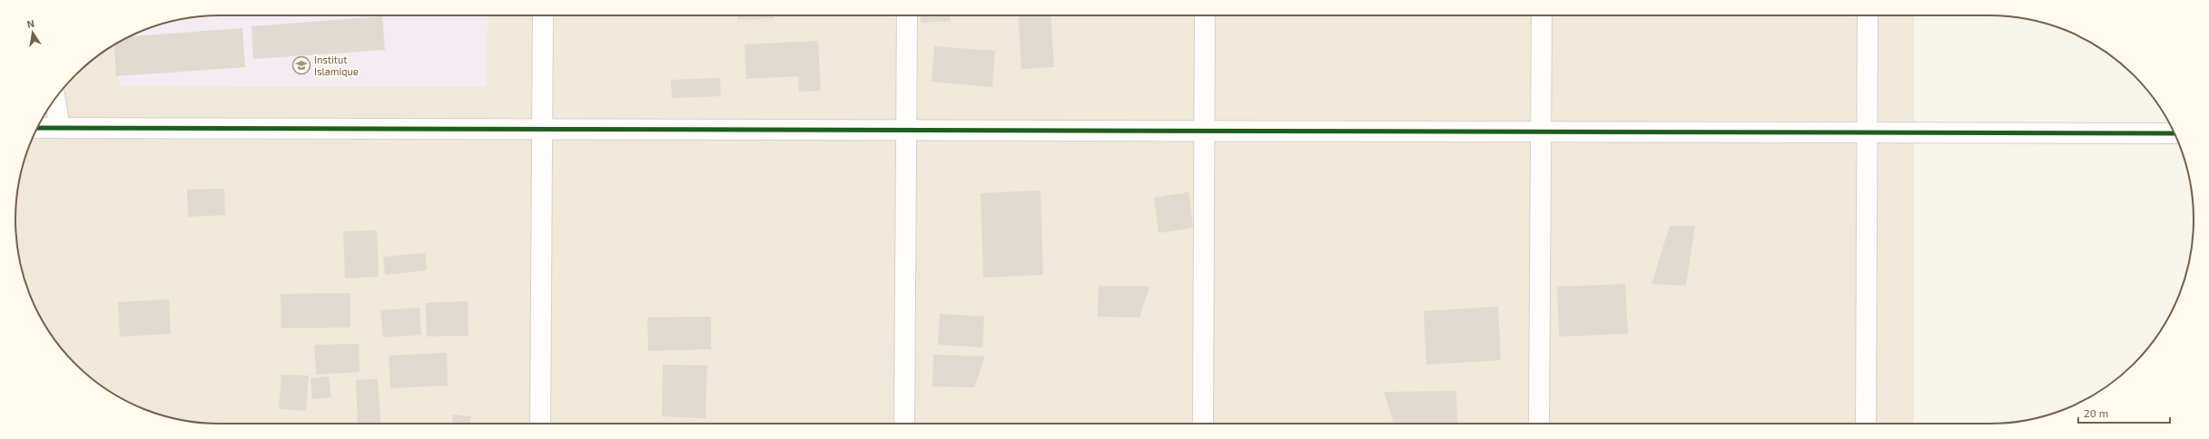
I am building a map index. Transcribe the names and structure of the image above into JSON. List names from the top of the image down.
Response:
{
  "places": {
    "school or university": ["Institut Islamique"]
  },
  "scale_bar": "20 m",
  "north": "top"
}
